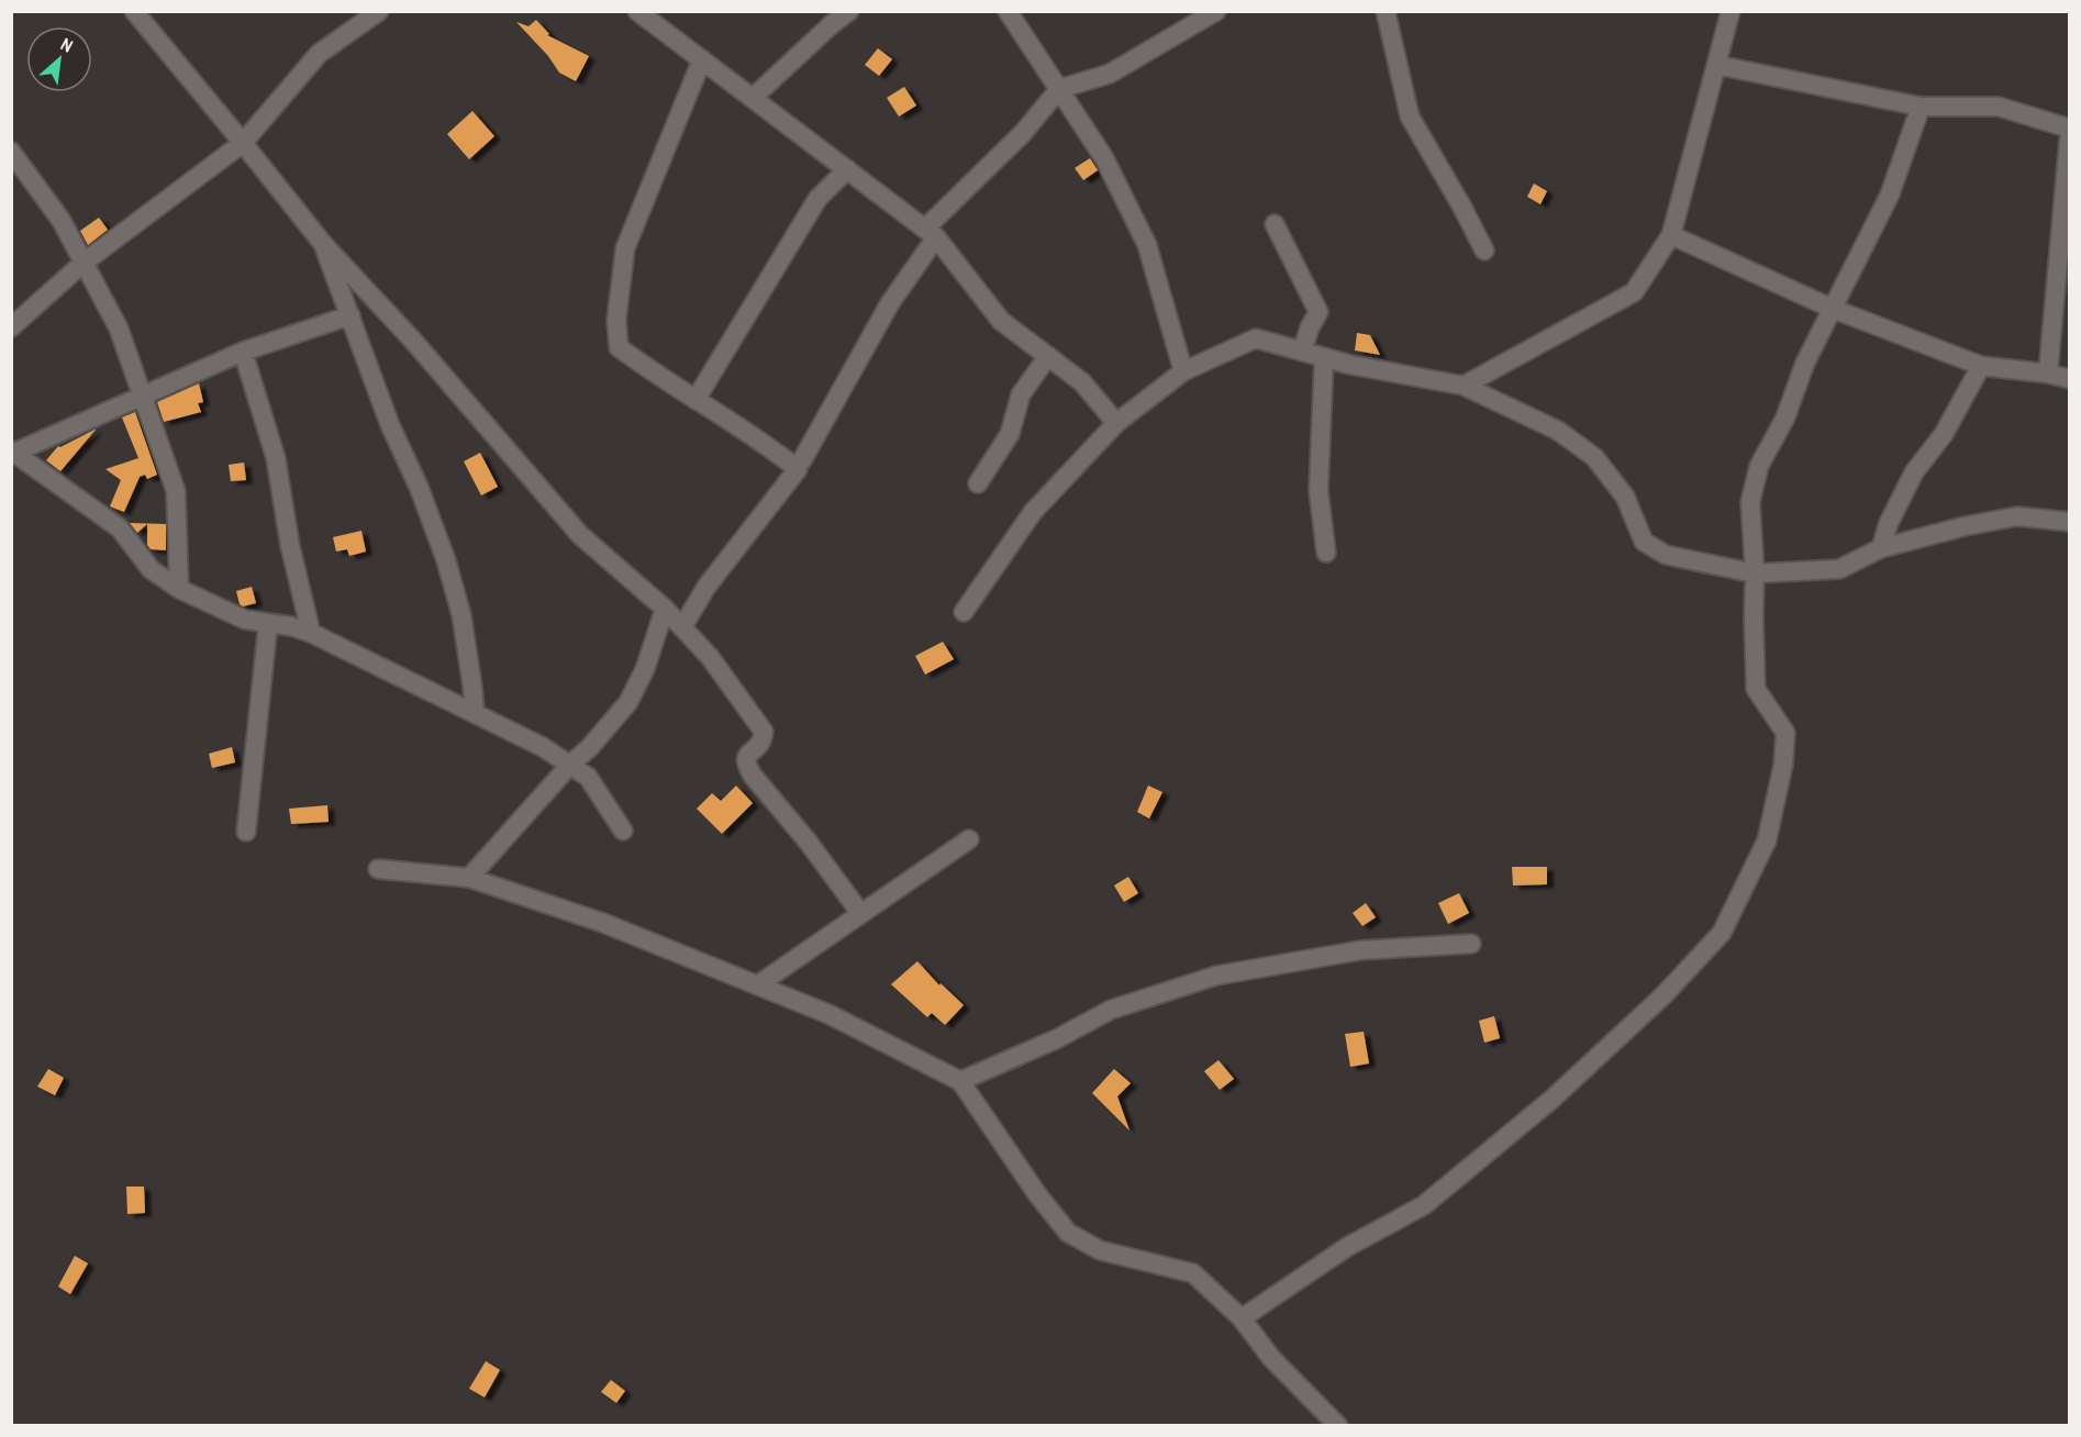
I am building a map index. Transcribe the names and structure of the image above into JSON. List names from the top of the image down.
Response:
{
  "north": "top right"
}
